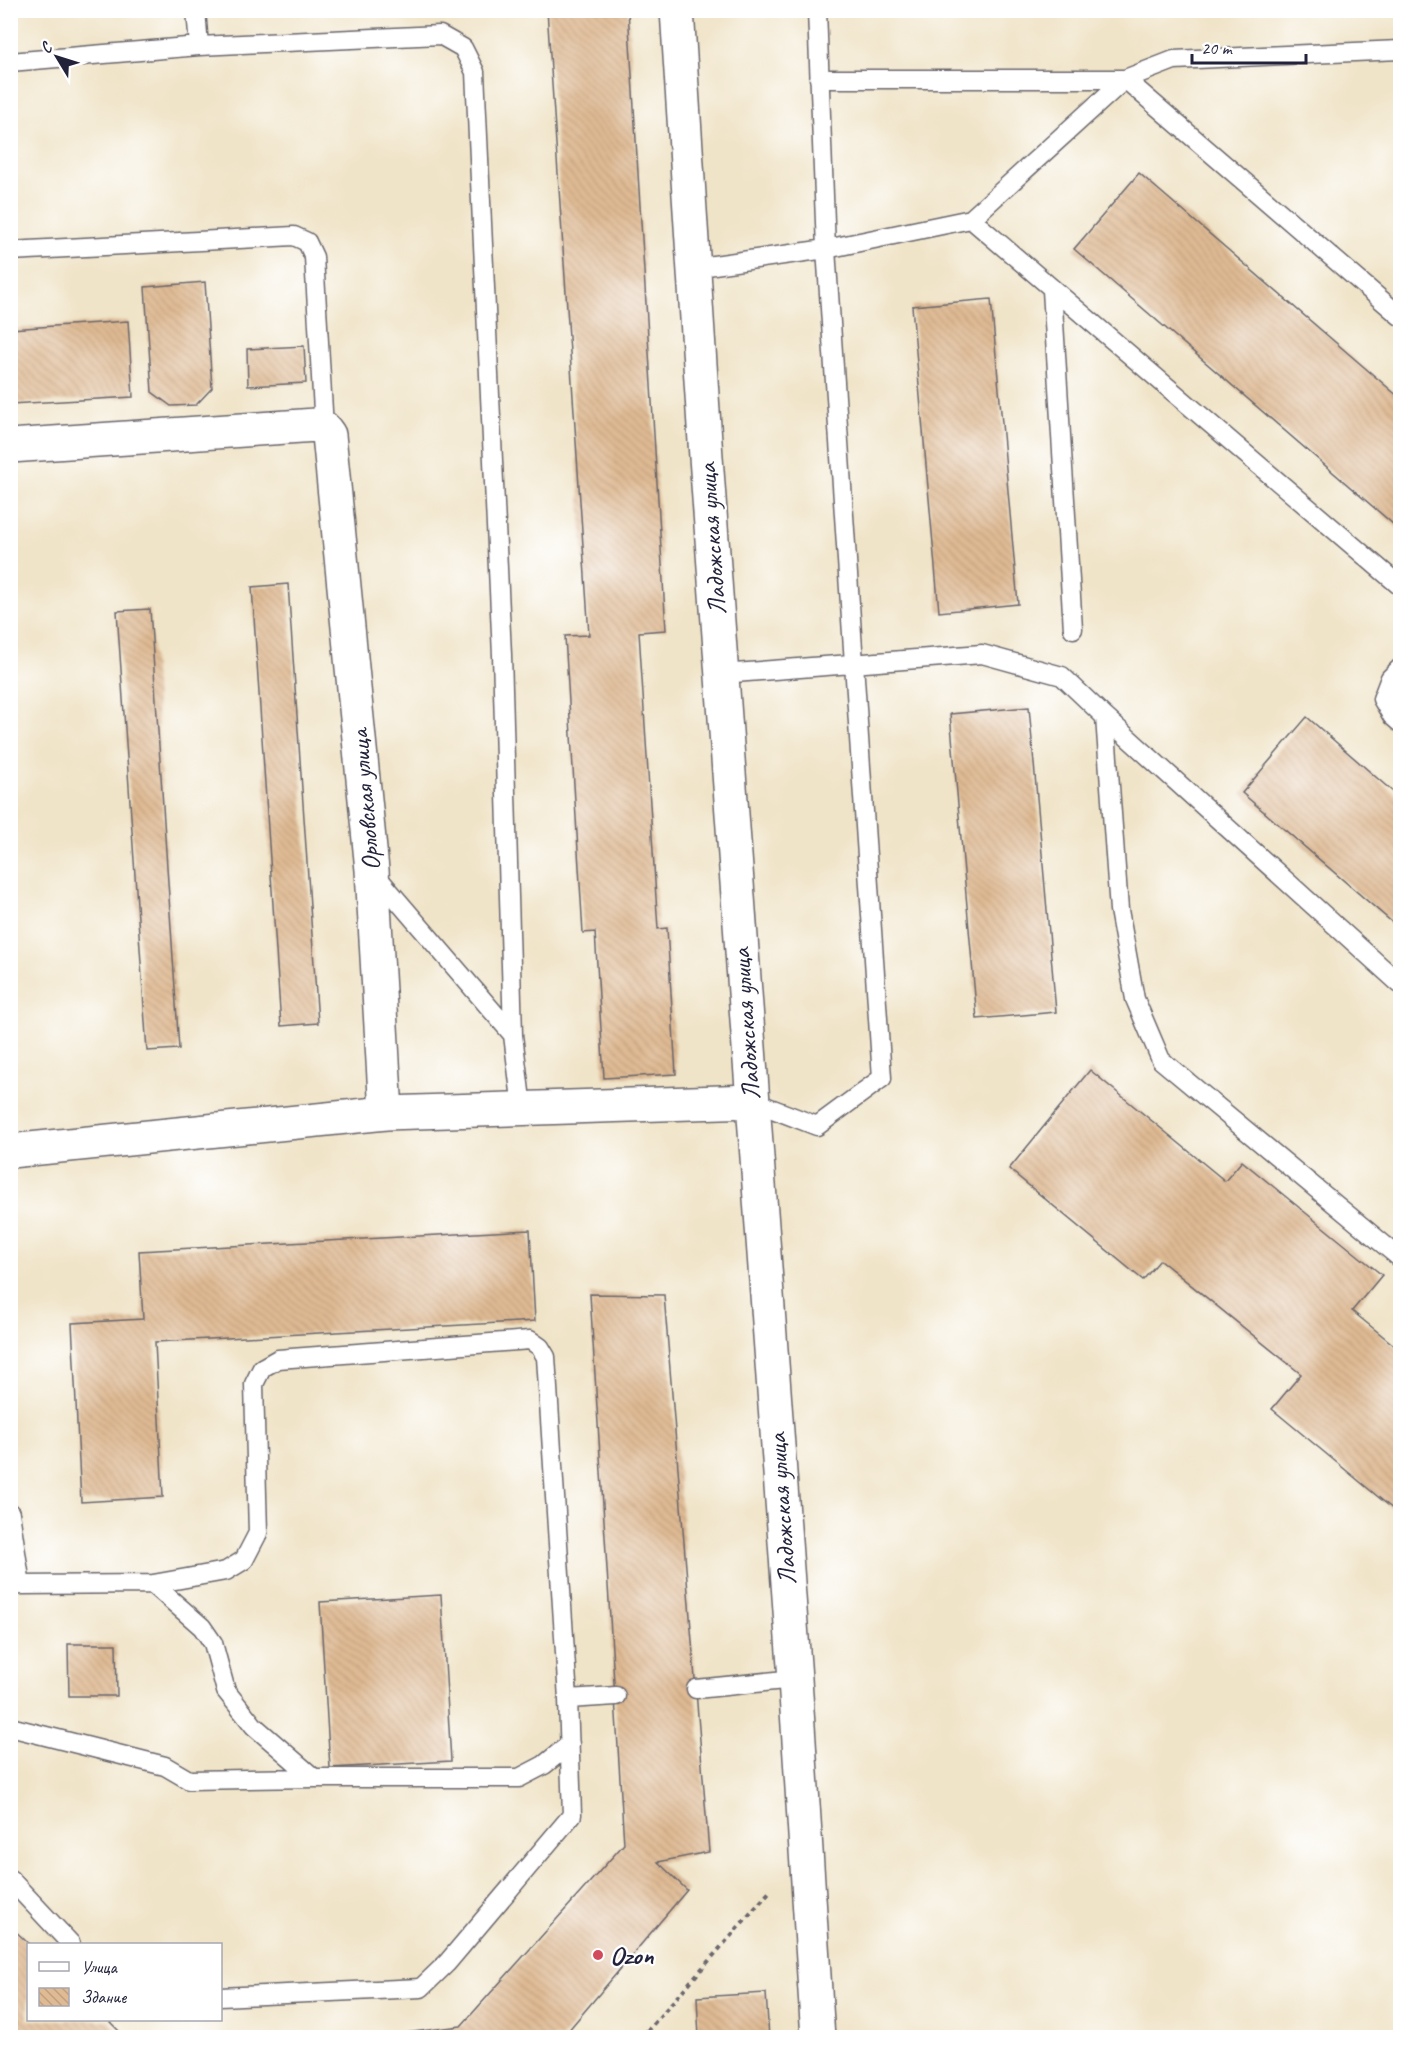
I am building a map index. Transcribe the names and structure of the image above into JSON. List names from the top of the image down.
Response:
{
  "streets": {
    "main road": ["Ладожская улица", "Орловская улица"]
  },
  "places": ["Ozon"],
  "legend": ["Улица", "Здание"],
  "scale_bar": "20 m",
  "north": "top left"
}
